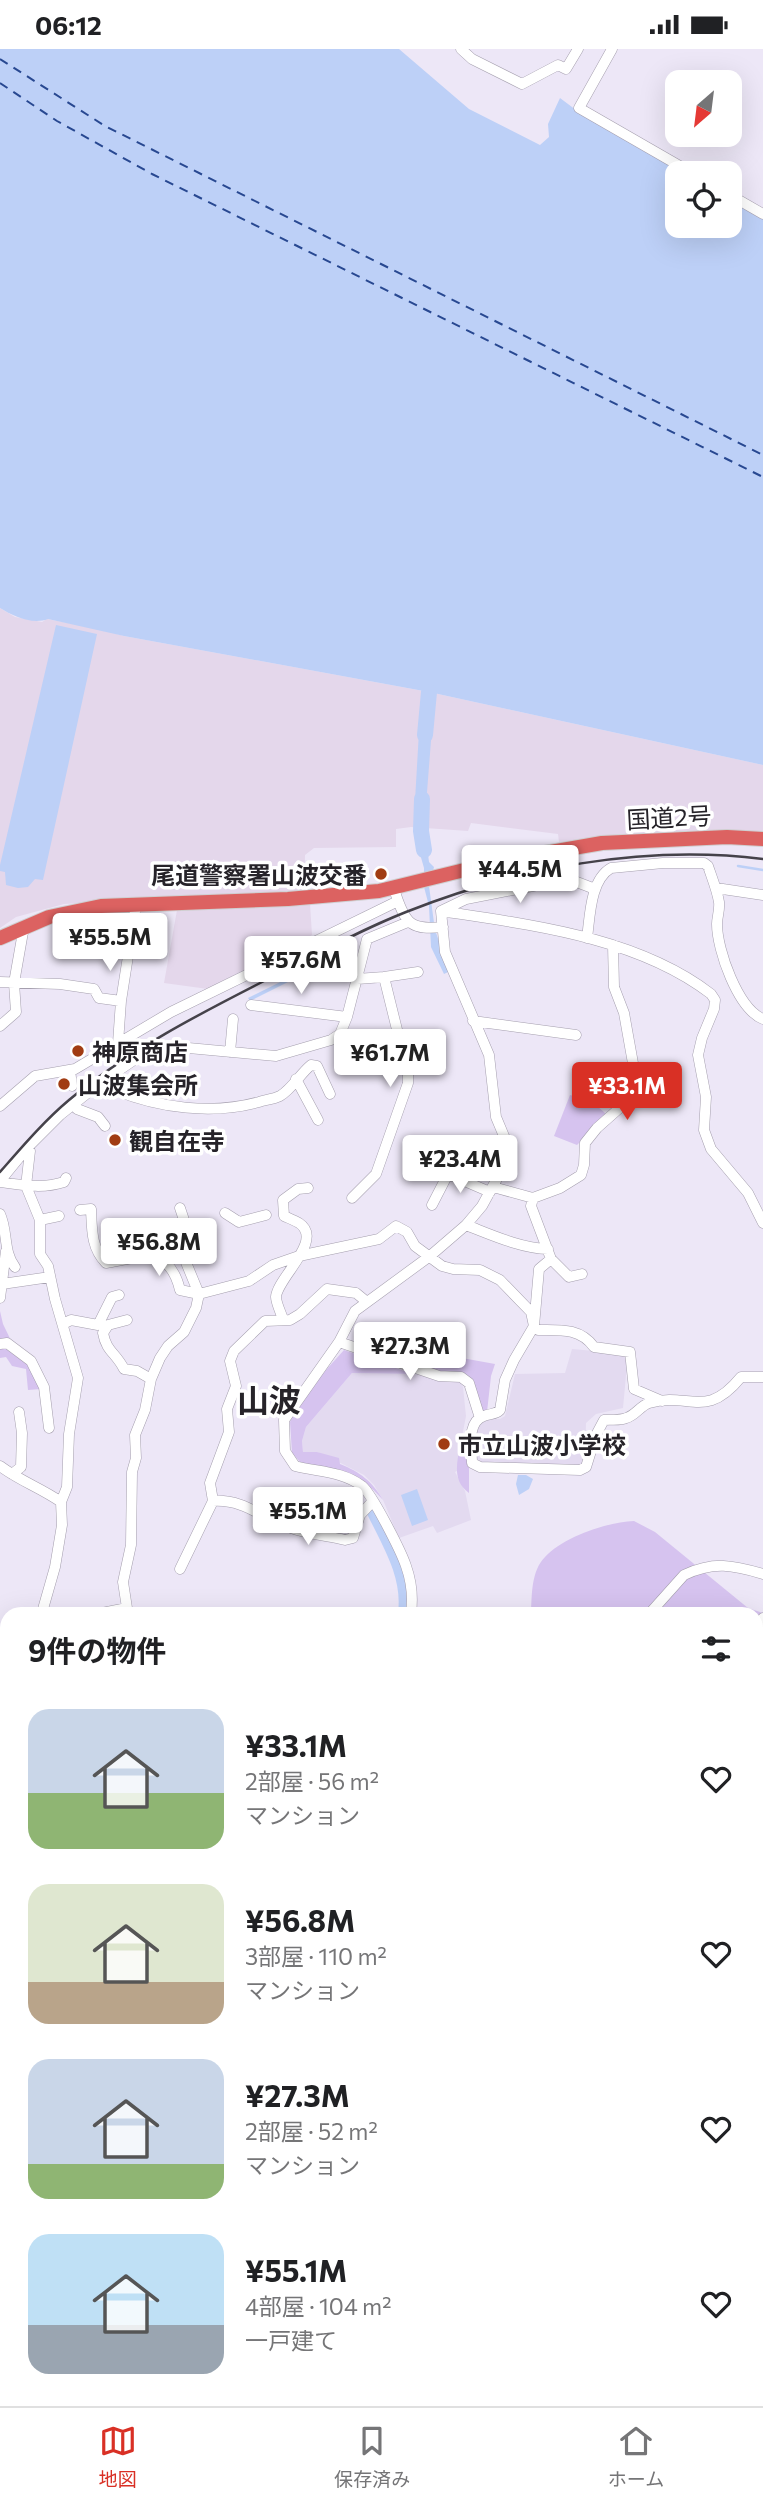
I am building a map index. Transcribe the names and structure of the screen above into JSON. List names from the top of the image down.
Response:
{
  "streets": {
    "highway": ["国道2号"]
  },
  "districts": ["山波"],
  "places": [
    "尾道警察署山波交番",
    "神原商店",
    "山波集会所",
    "観自在寺",
    "市立山波小学校"
  ],
  "north": "bottom left",
  "page": {
    "status": "06:12",
    "price": [
      "¥44.5M",
      "¥55.5M",
      "¥57.6M",
      "¥61.7M",
      "¥33.1M",
      "¥23.4M",
      "¥56.8M",
      "¥27.3M",
      "¥55.1M"
    ],
    "heading": "9件の物件",
    "list": [
      {
        "name": "¥33.1M",
        "note": "2部屋 · 56 m² · マンション"
      },
      {
        "name": "¥56.8M",
        "note": "3部屋 · 110 m² · マンション"
      },
      {
        "name": "¥27.3M",
        "note": "2部屋 · 52 m² · マンション"
      },
      {
        "name": "¥55.1M",
        "note": "4部屋 · 104 m² · 一戸建て"
      }
    ],
    "tabs": ["地図", "保存済み", "ホーム"]
  }
}
